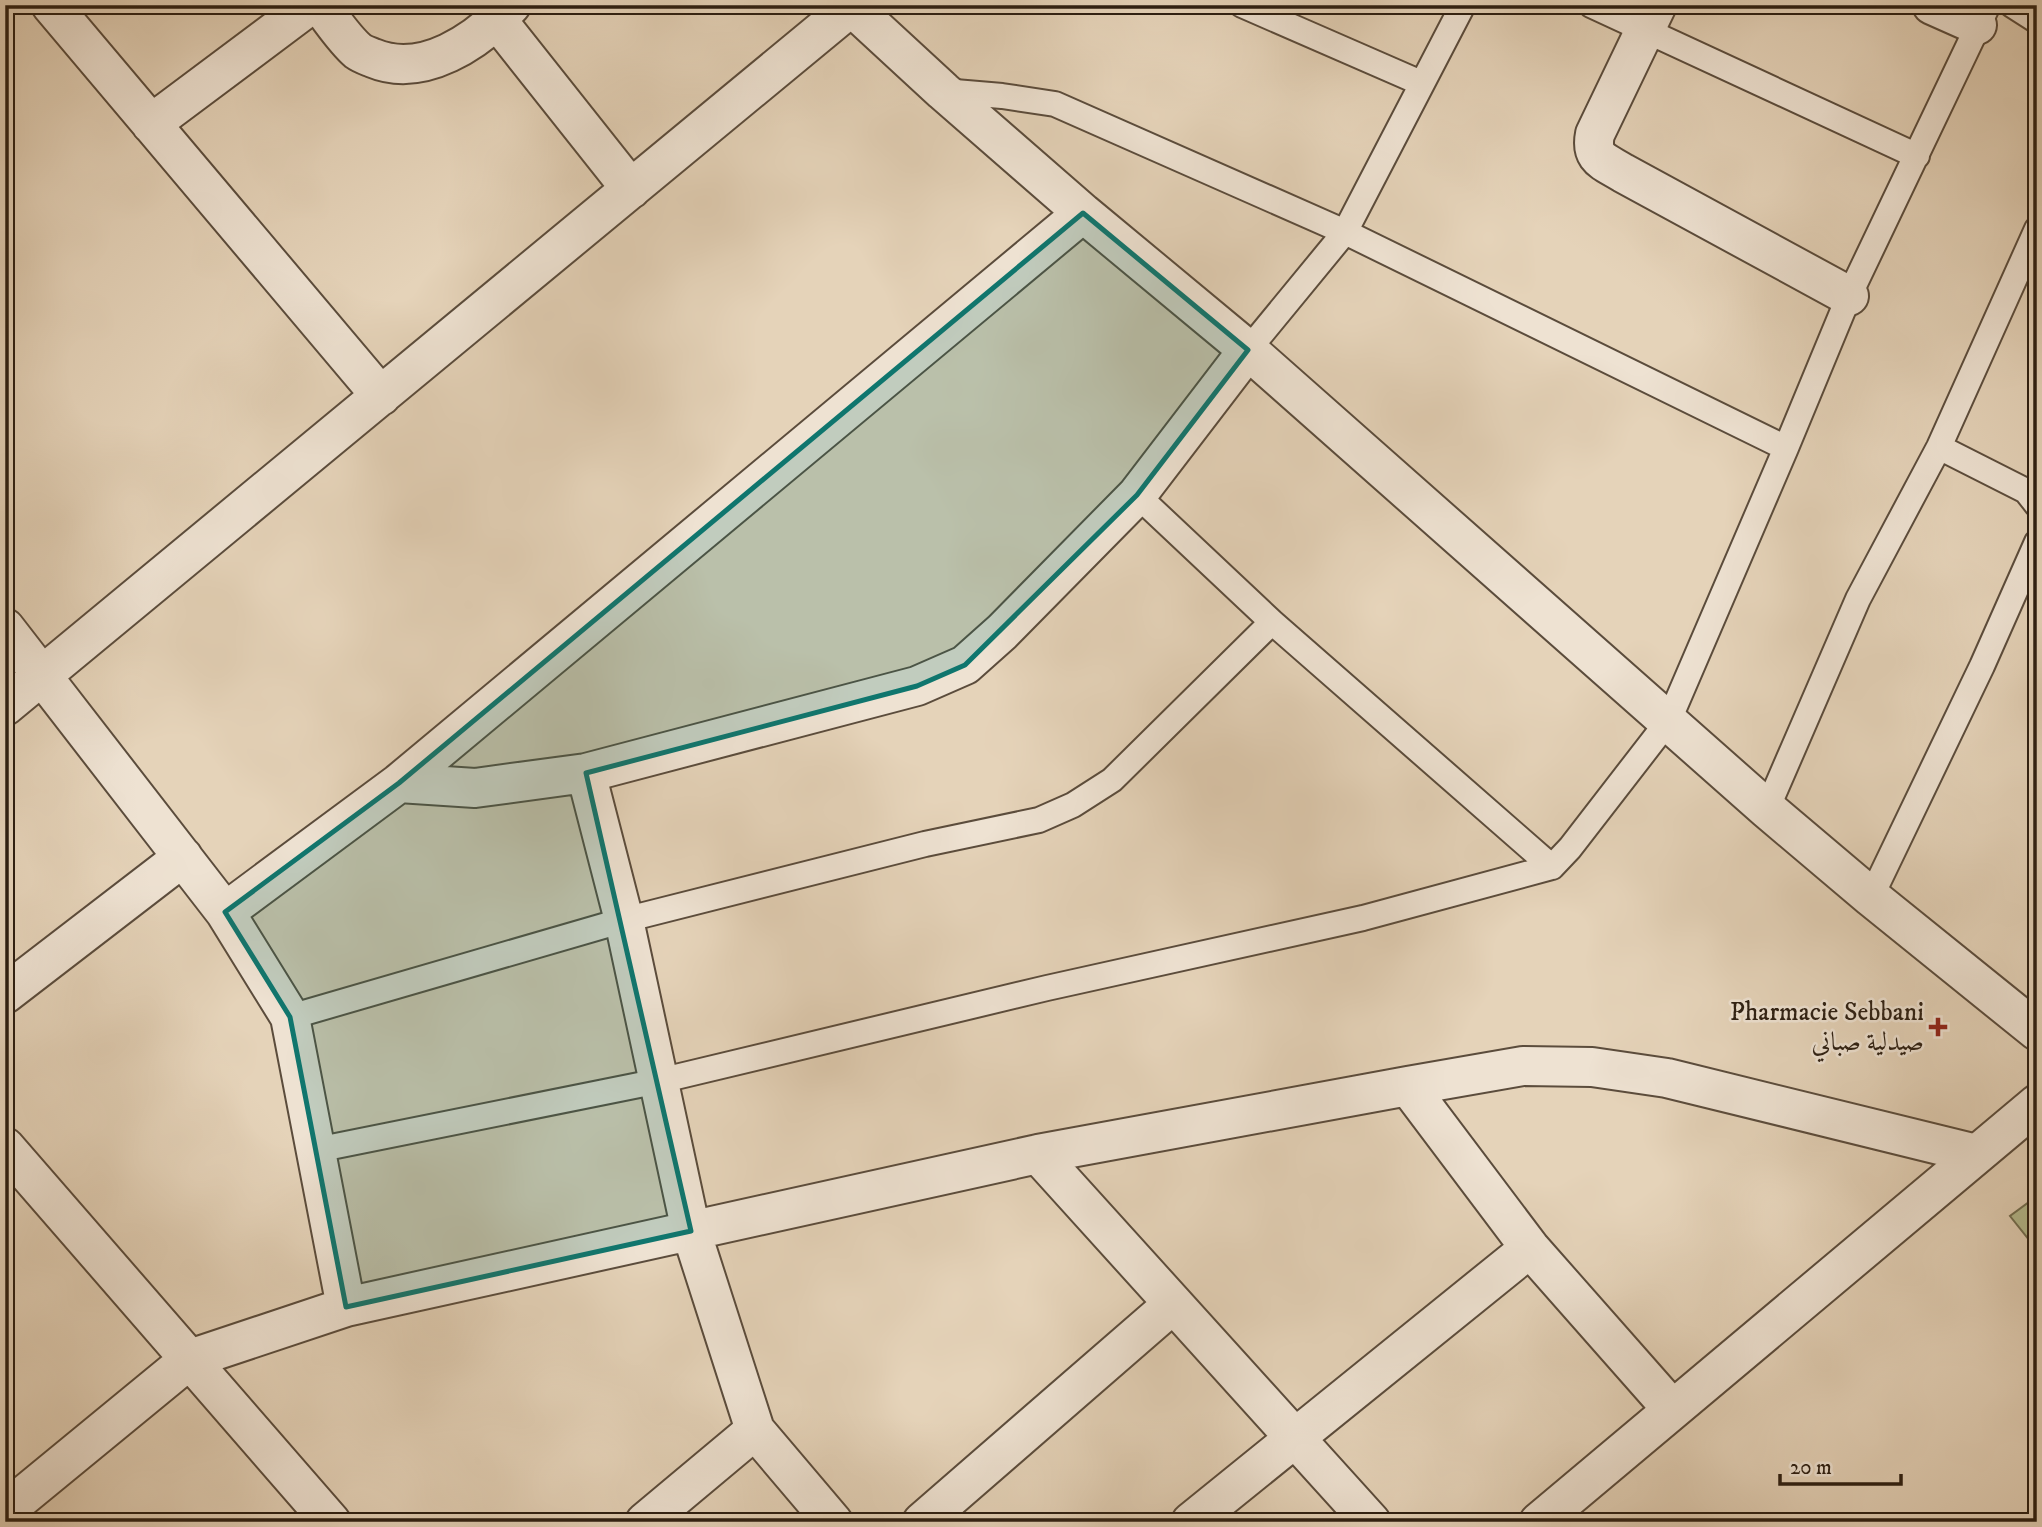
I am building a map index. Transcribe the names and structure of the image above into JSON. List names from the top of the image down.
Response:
{
  "places": {
    "health": ["Pharmacie Sebbani صيدلية صباني"]
  },
  "scale_bar": "20 m"
}
